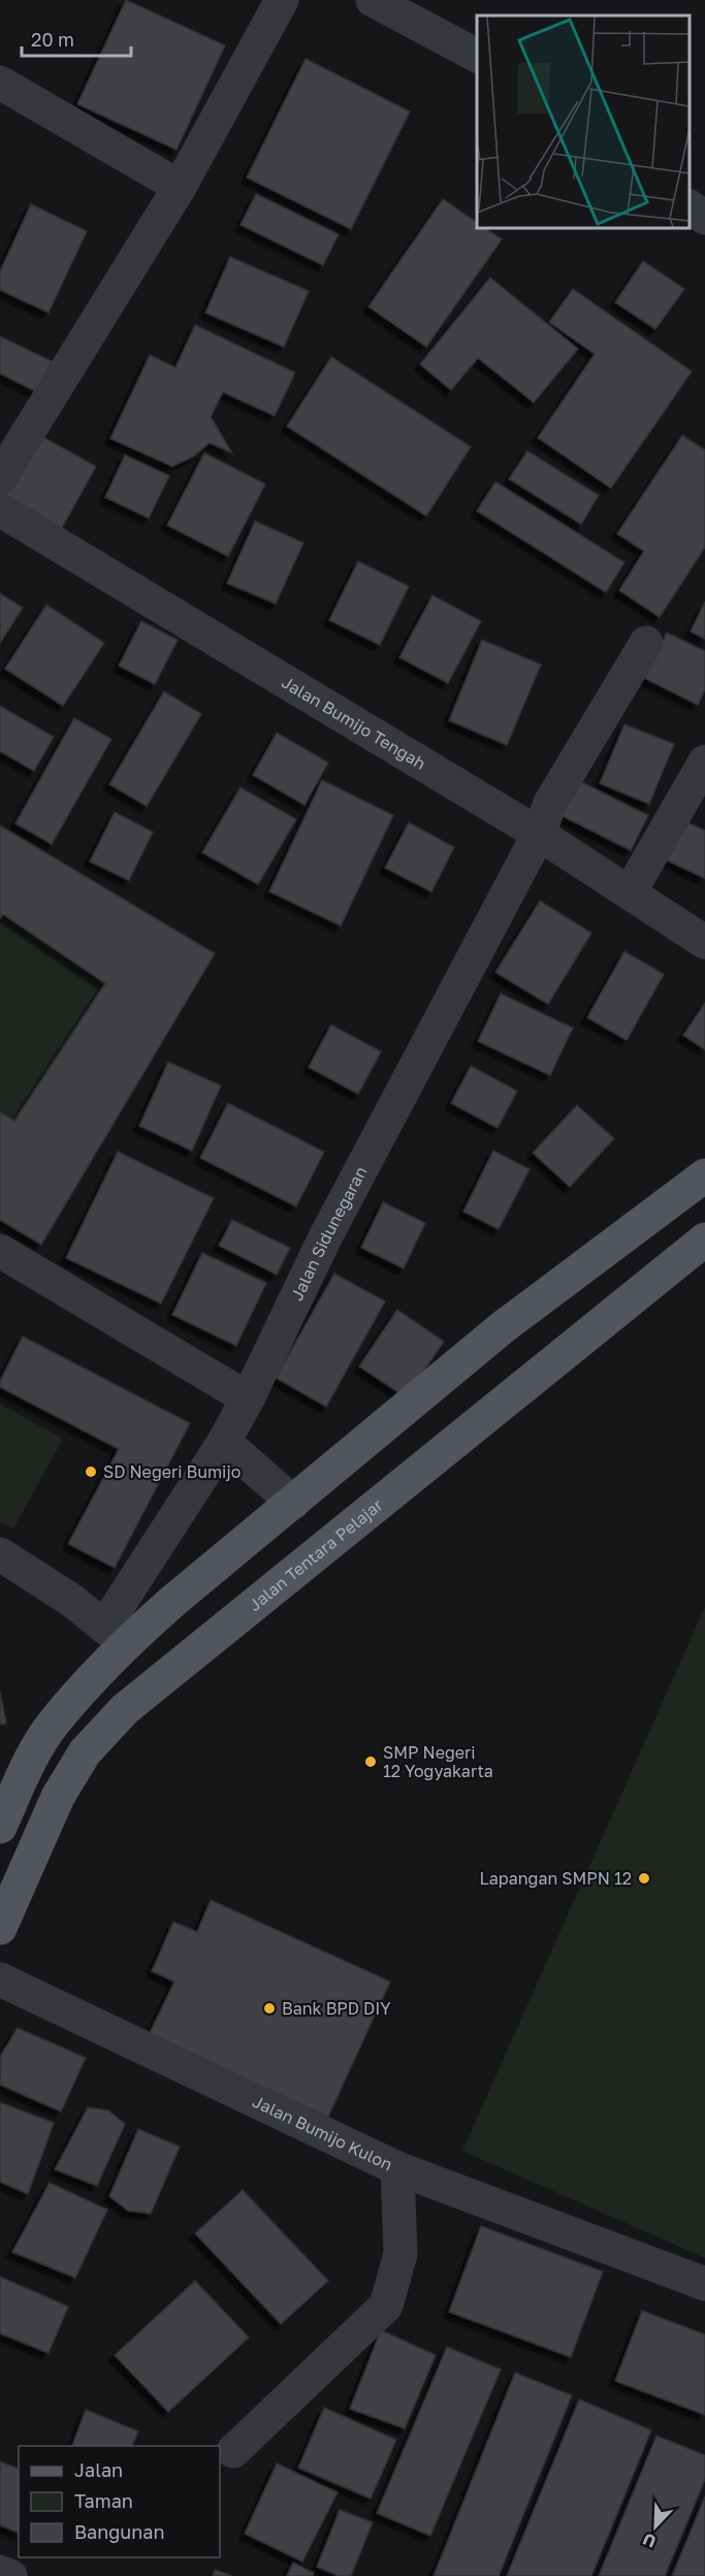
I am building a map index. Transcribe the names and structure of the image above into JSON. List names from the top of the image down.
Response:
{
  "streets": {
    "main road": ["Jalan Tentara Pelajar"],
    "street": ["Jalan Bumijo Tengah", "Jalan Sidunegaran", "Jalan Bumijo Kulon"]
  },
  "crossings": [
    ["Jalan Bumijo Tengah", "Jalan Sidunegaran"]
  ],
  "places": [
    "SD Negeri Bumijo",
    "SMP Negeri 12 Yogyakarta",
    "Lapangan SMPN 12",
    "Bank BPD DIY"
  ],
  "legend": ["Jalan", "Taman", "Bangunan"],
  "scale_bar": "20 m",
  "north": "bottom left"
}
